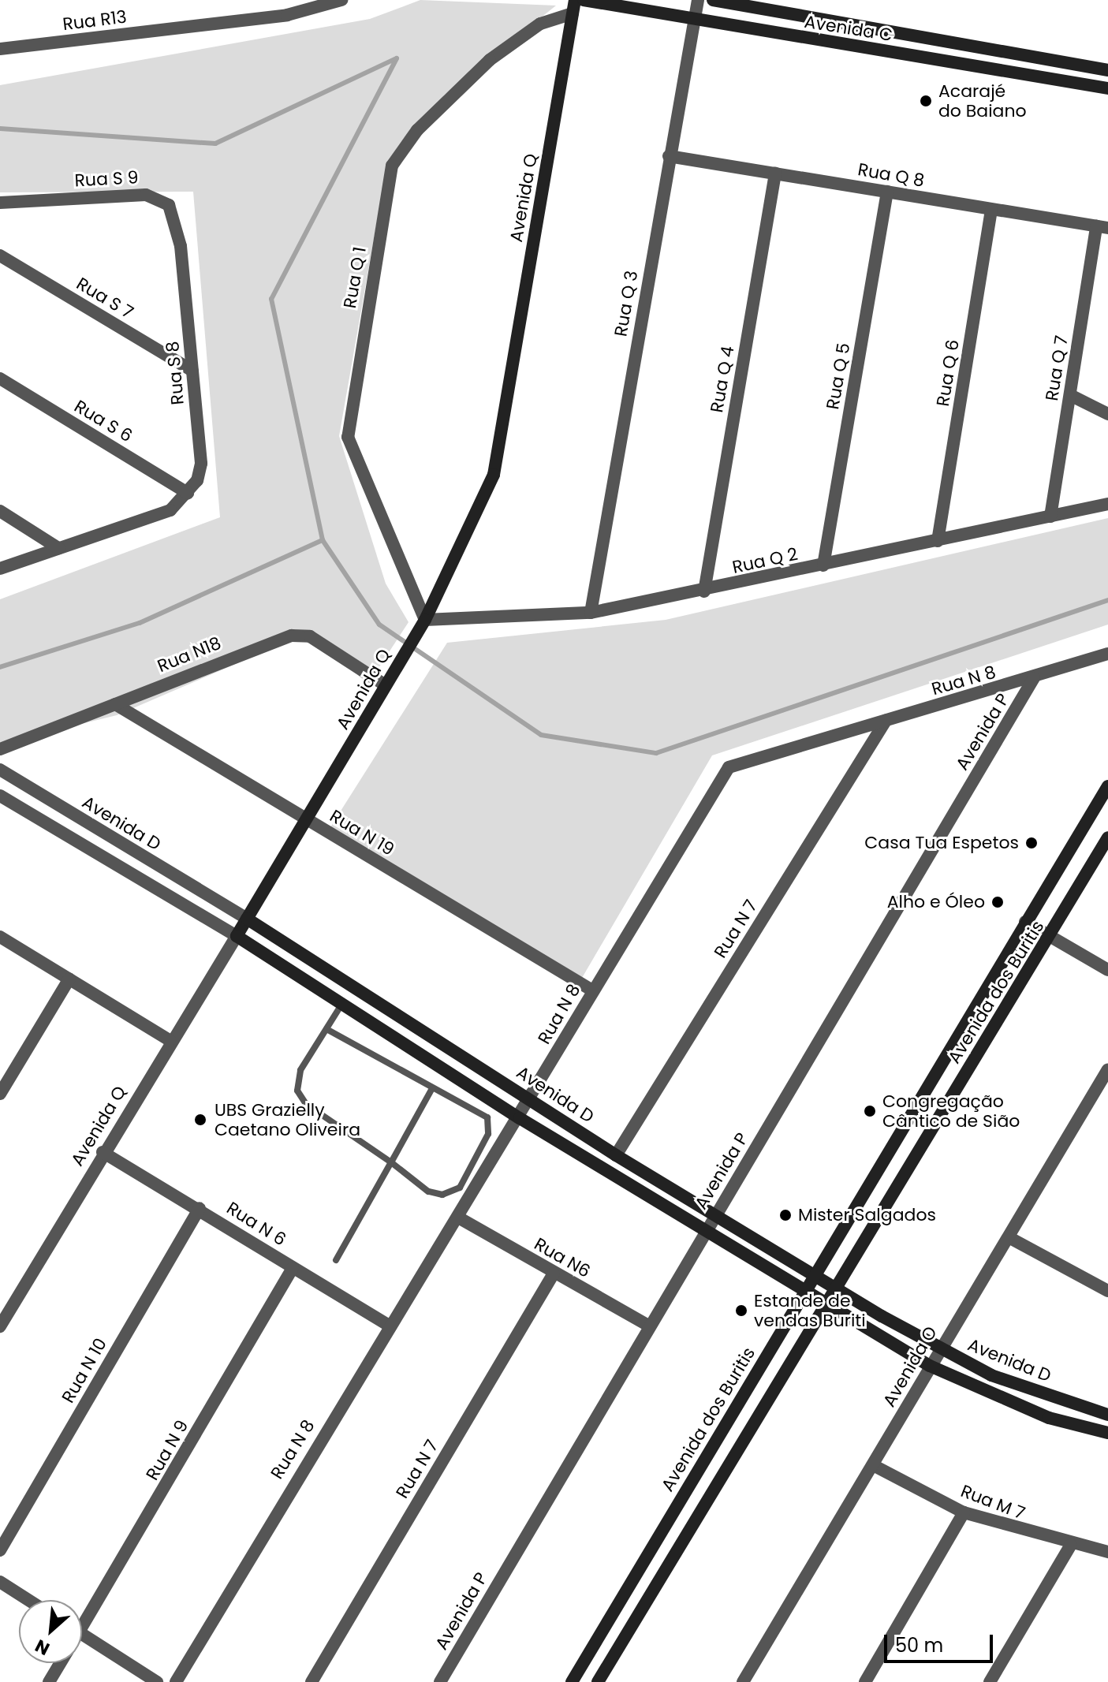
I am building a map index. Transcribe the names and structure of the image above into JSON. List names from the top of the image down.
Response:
{
  "streets": {
    "street": [
      "Rua R13",
      "Avenida C",
      "Rua Q 8",
      "Rua S 9",
      "Avenida Q",
      "Rua Q 1",
      "Rua S 7",
      "Rua Q 3",
      "Rua Q 7",
      "Rua S 8",
      "Rua Q 6",
      "Rua Q 5",
      "Rua Q 4",
      "Rua S 6",
      "Rua Q 2",
      "Rua N18",
      "Rua N 8",
      "Avenida P",
      "Avenida D",
      "Rua N 19",
      "Rua N 7",
      "Avenida dos Buritis",
      "Rua N 6",
      "Rua N6",
      "Avenida O",
      "Rua N 10",
      "Rua N 9",
      "Rua M 7"
    ]
  },
  "crossings": [
    ["Avenida C", "Rua Q 3"],
    ["Rua Q 8", "Rua Q 3"],
    ["Rua Q 8", "Rua Q 7"],
    ["Rua Q 8", "Rua Q 6"],
    ["Rua Q 8", "Rua Q 5"],
    ["Rua Q 8", "Rua Q 4"],
    ["Rua S 9", "Rua S 8"],
    ["Avenida Q", "Rua Q 1"],
    ["Avenida Q", "Rua Q 2"],
    ["Avenida Q", "Rua N18"],
    ["Avenida Q", "Avenida D"],
    ["Avenida Q", "Rua N 19"],
    ["Avenida Q", "Rua N 6"],
    ["Rua Q 1", "Rua Q 2"],
    ["Rua S 7", "Rua S 8"],
    ["Rua Q 3", "Rua Q 2"],
    ["Rua Q 7", "Rua Q 2"],
    ["Rua S 8", "Rua S 6"],
    ["Rua Q 6", "Rua Q 2"],
    ["Rua Q 5", "Rua Q 2"],
    ["Rua Q 4", "Rua Q 2"],
    ["Rua N18", "Rua N 19"],
    ["Rua N 8", "Avenida P"],
    ["Rua N 8", "Avenida D"],
    ["Rua N 8", "Rua N 19"],
    ["Rua N 8", "Rua N 7"],
    ["Rua N 8", "Rua N 6"],
    ["Rua N 8", "Rua N6"],
    ["Avenida P", "Avenida D"],
    ["Avenida P", "Rua N6"],
    ["Avenida D", "Rua N 7"],
    ["Avenida D", "Avenida dos Buritis"],
    ["Avenida D", "Avenida O"],
    ["Rua N 7", "Rua N6"],
    ["Rua N 6", "Rua N 10"],
    ["Rua N 6", "Rua N 9"],
    ["Avenida O", "Rua M 7"]
  ],
  "places": [
    "Acarajé do Baiano",
    "Casa Tua Espetos",
    "Alho e Óleo",
    "Congregação Cântico de Sião",
    "UBS Grazielly Caetano Oliveira",
    "Mister Salgados",
    "Estande de vendas Buriti"
  ],
  "scale_bar": "50 m",
  "north": "bottom left"
}
